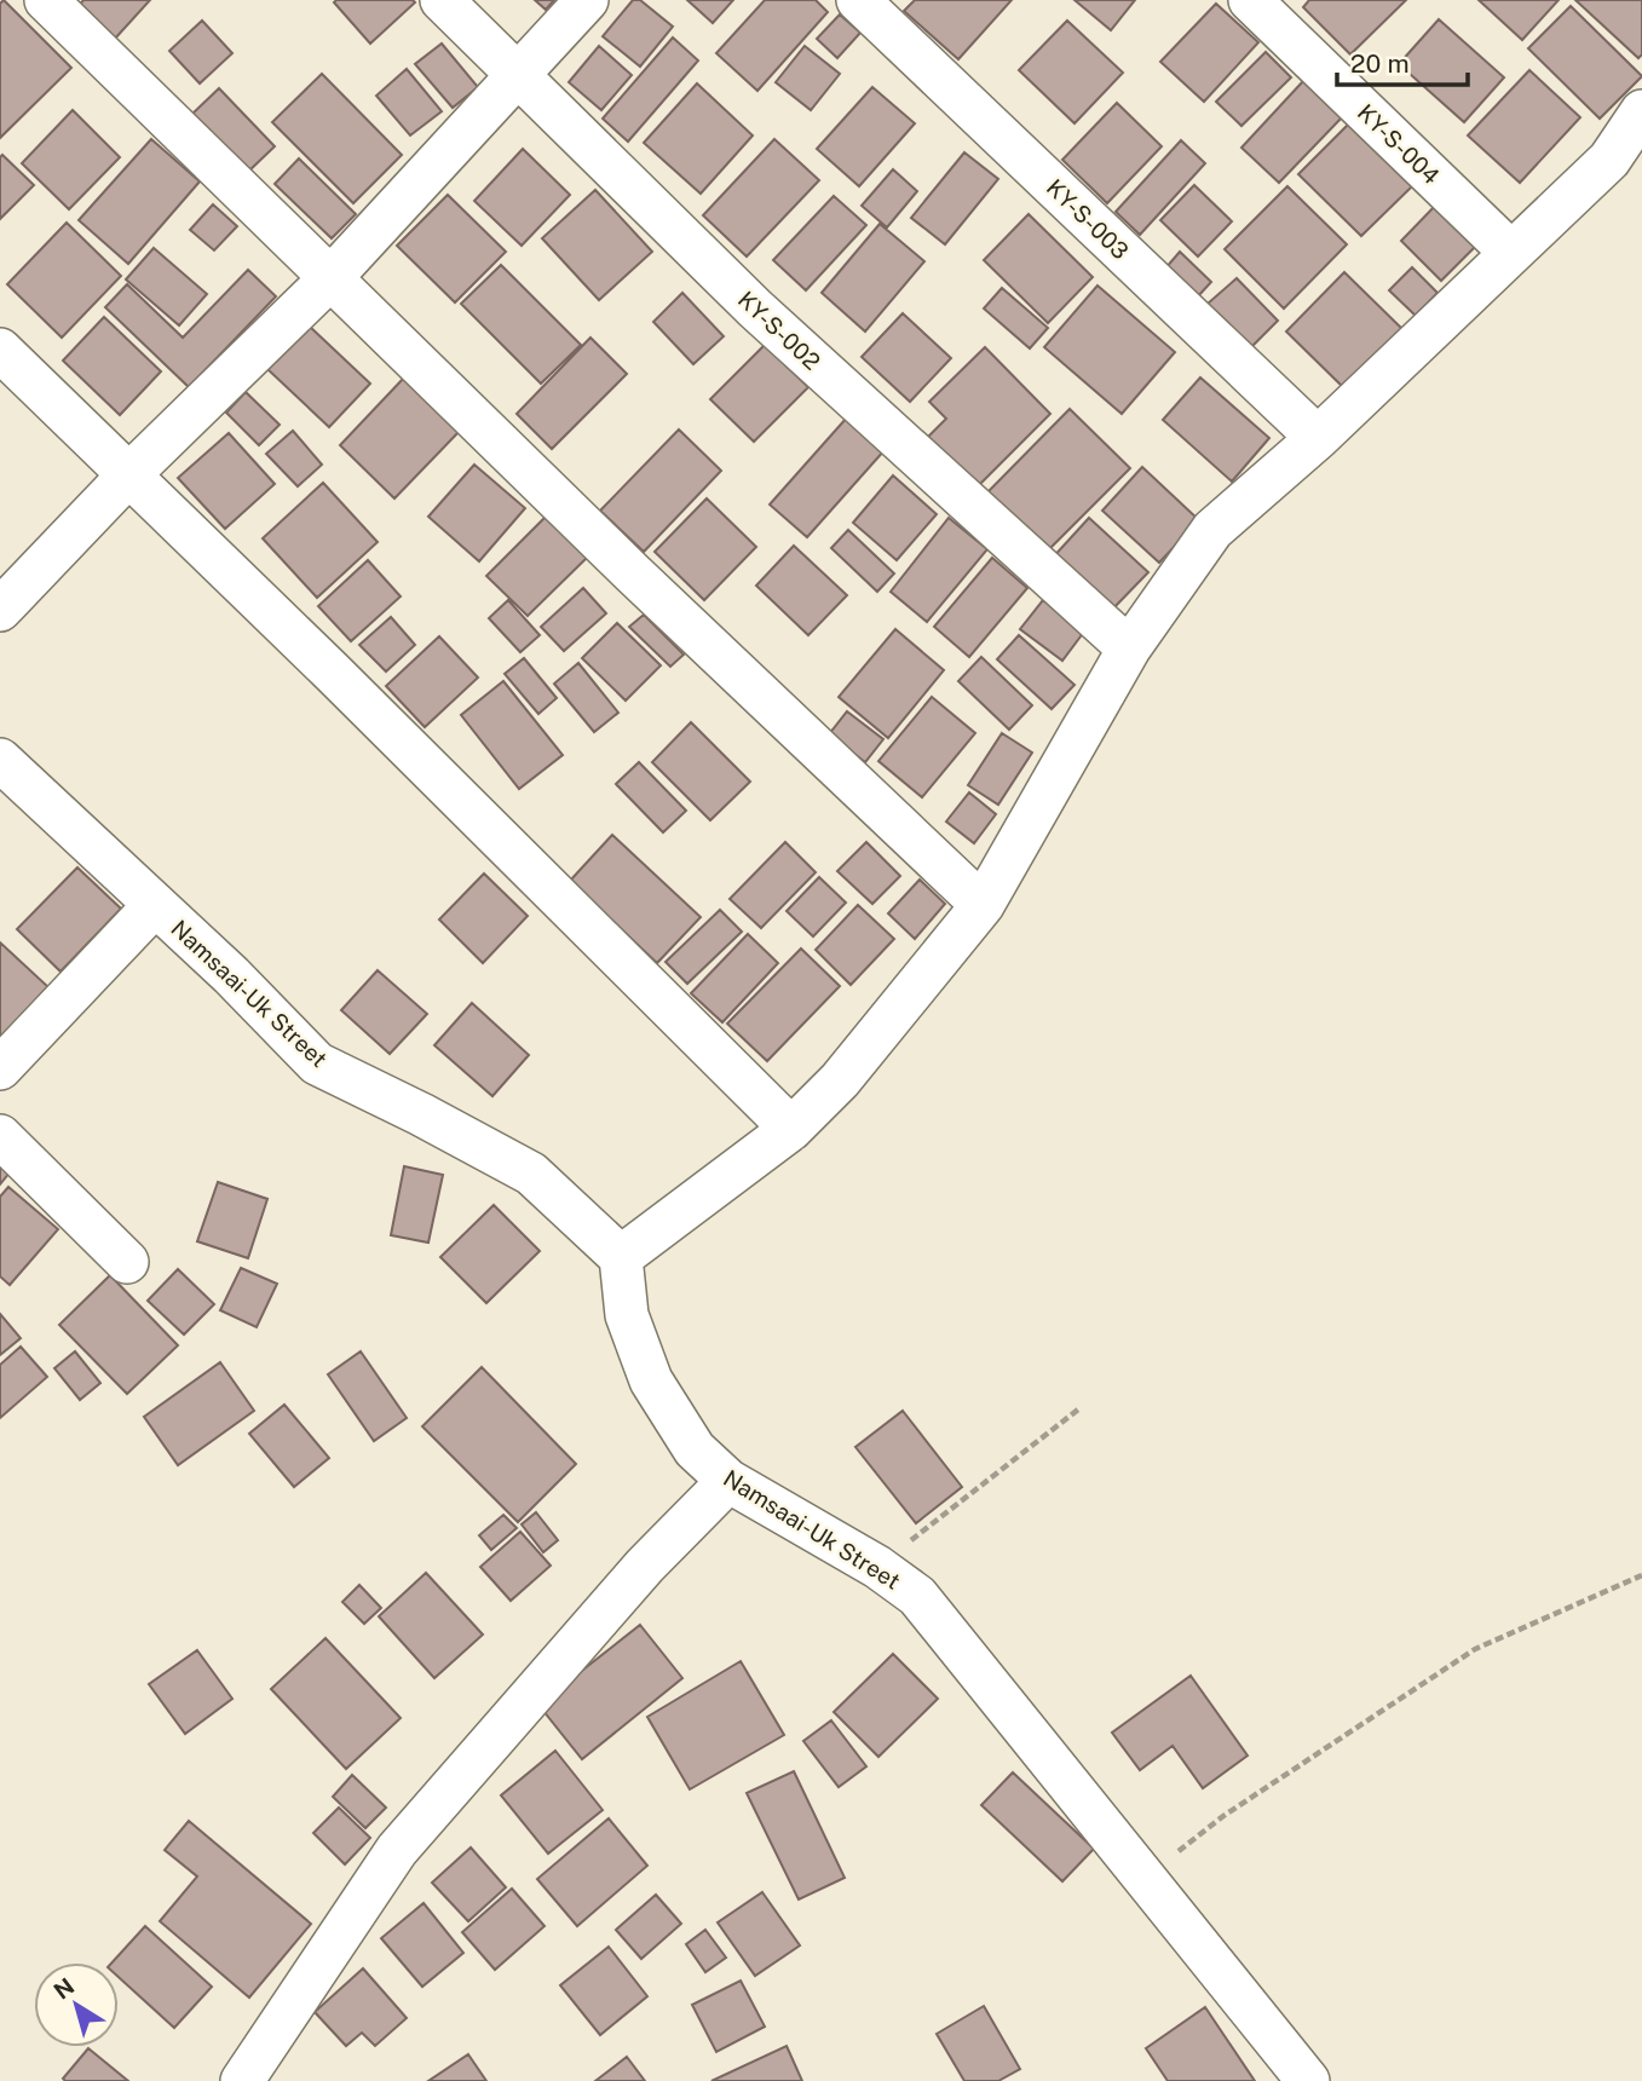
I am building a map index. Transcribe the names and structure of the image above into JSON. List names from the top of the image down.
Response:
{
  "streets": {
    "street": [
      "KY-S-004",
      "KY-S-003",
      "KY-S-002",
      "Namsaai-Uk Street"
    ]
  },
  "scale_bar": "20 m",
  "north": "top left"
}
